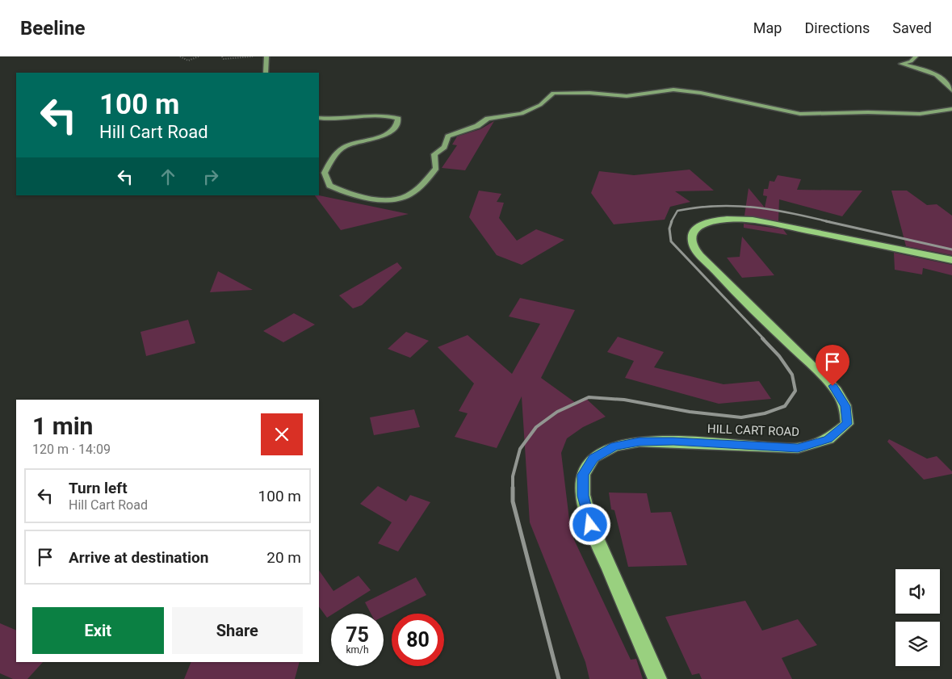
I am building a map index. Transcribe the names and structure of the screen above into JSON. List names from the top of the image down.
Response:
{
  "streets": {
    "highway": ["HILL CART ROAD"]
  },
  "page": {
    "header": "Beeline",
    "nav": ["Map", "Directions", "Saved"],
    "turn": ["100 m", "Hill Cart Road"],
    "heading": ["1 min", "120 m · 14:09"],
    "list": [
      {
        "name": "Turn left",
        "note": "Hill Cart Road",
        "value": "100 m"
      },
      {
        "name": "Arrive at destination",
        "value": "20 m"
      }
    ],
    "buttons": ["Exit", "Share"],
    "speed": "75 km/h",
    "limit": "80"
  }
}
